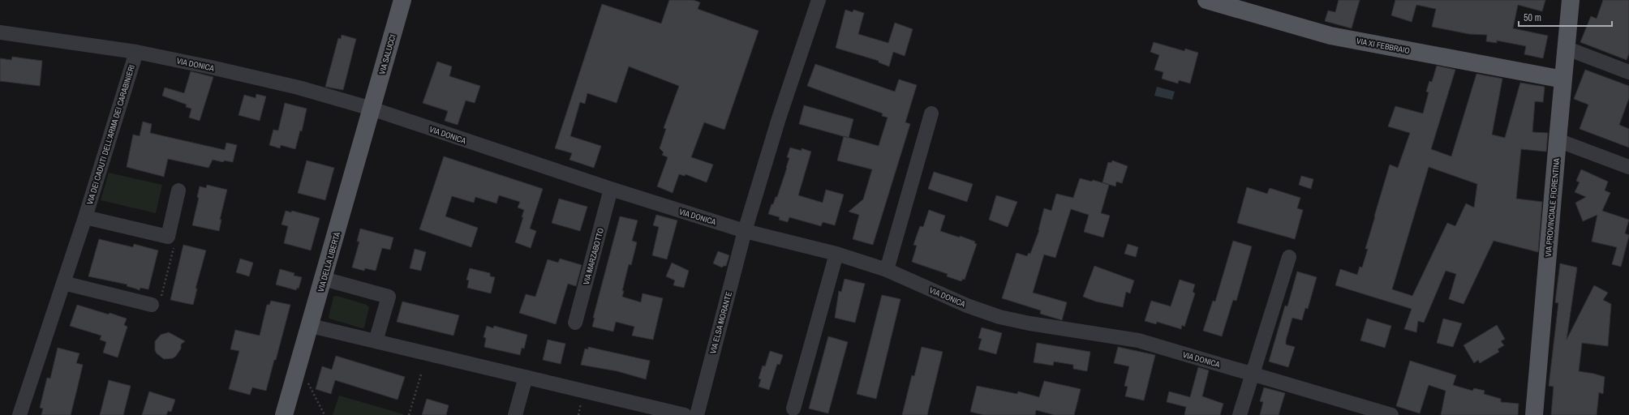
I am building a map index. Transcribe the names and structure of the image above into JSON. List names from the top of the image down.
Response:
{
  "streets": {
    "main road": [
      "VIA XI FEBBRAIO",
      "VIA SALUCCI",
      "VIA PROVINCIALE FIORENTINA",
      "VIA DELLA LIBERTÀ"
    ],
    "street": [
      "VIA DONICA",
      "VIA DEI CADUTI DELL'ARMA DEI CARABINIERI",
      "VIA MARZABOTTO",
      "VIA ELSA MORANTE"
    ]
  },
  "crossings": [
    ["VIA XI FEBBRAIO", "VIA PROVINCIALE FIORENTINA"],
    ["VIA SALUCCI", "VIA DONICA"],
    ["VIA SALUCCI", "VIA DELLA LIBERTÀ"],
    ["VIA DONICA", "VIA DEI CADUTI DELL'ARMA DEI CARABINIERI"],
    ["VIA DONICA", "VIA MARZABOTTO"],
    ["VIA DONICA", "VIA DELLA LIBERTÀ"],
    ["VIA DONICA", "VIA ELSA MORANTE"]
  ],
  "scale_bar": "50 m"
}
